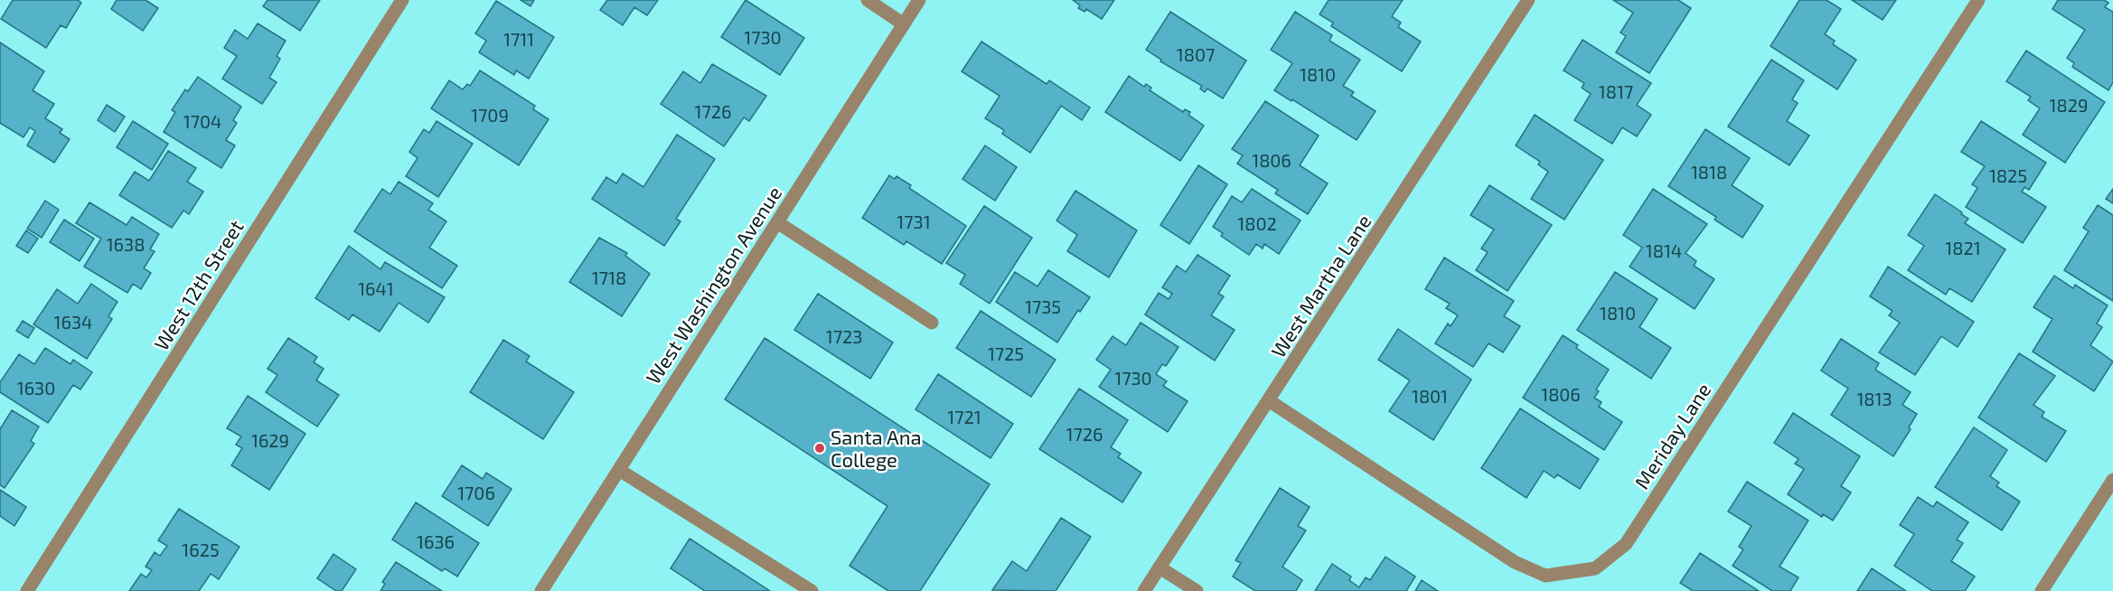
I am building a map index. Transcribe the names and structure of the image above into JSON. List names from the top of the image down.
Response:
{
  "streets": {
    "street": [
      "West 12th Street",
      "West Washington Avenue",
      "West Martha Lane",
      "Meriday Lane"
    ]
  },
  "crossings": [
    ["West Martha Lane", "Meriday Lane"]
  ],
  "places": ["Santa Ana College"],
  "house_numbers": [
    "1730",
    "1711",
    "1807",
    "1810",
    "1817",
    "1829",
    "1726",
    "1709",
    "1704",
    "1806",
    "1818",
    "1825",
    "1731",
    "1802",
    "1638",
    "1821",
    "1814",
    "1718",
    "1641",
    "1735",
    "1810",
    "1634",
    "1723",
    "1725",
    "1730",
    "1630",
    "1806",
    "1801",
    "1813",
    "1721",
    "1726",
    "1629",
    "1706",
    "1636",
    "1625"
  ]
}
